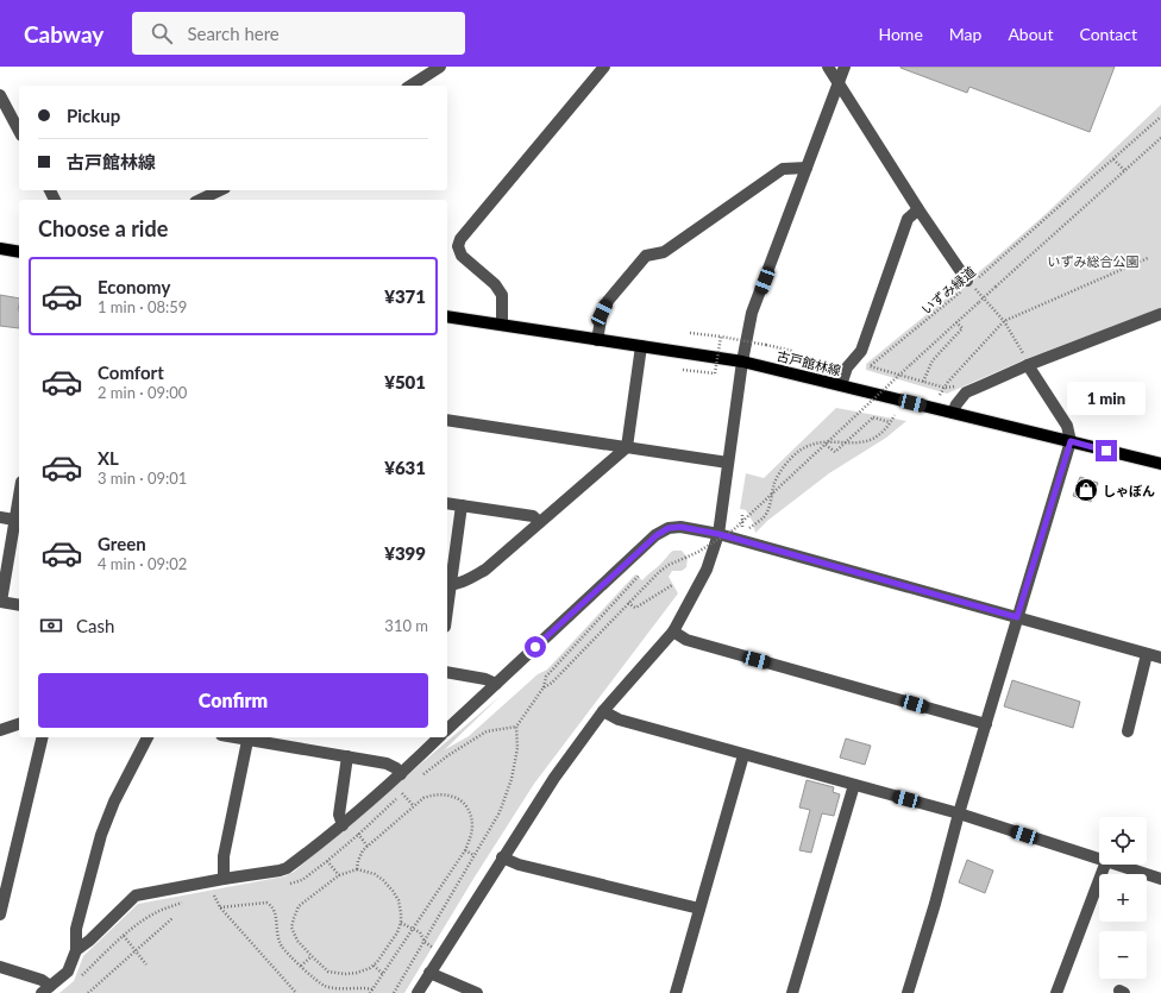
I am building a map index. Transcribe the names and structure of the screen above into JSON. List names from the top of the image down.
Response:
{
  "streets": {
    "main road": ["古戸館林線"],
    "path": ["いずみ緑道"]
  },
  "parks": ["いずみ総合公園"],
  "places": {
    "shop": ["しゃぼん"]
  },
  "page": {
    "header": "Cabway",
    "search": "Search here",
    "nav": [
      "Home",
      "Map",
      "About",
      "Contact"
    ],
    "banner": ["Pickup", "古戸館林線"],
    "heading": "Choose a ride",
    "list": [
      {
        "name": "Economy",
        "note": "1 min · 08:59",
        "value": "¥371"
      },
      {
        "name": "Comfort",
        "note": "2 min · 09:00",
        "value": "¥501"
      },
      {
        "name": "XL",
        "note": "3 min · 09:01",
        "value": "¥631"
      },
      {
        "name": "Green",
        "note": "4 min · 09:02",
        "value": "¥399"
      }
    ],
    "bubble": "1 min",
    "pay": ["Cash", "310 m"],
    "buttons": "Confirm",
    "map_buttons": ["+", "−"]
  }
}
